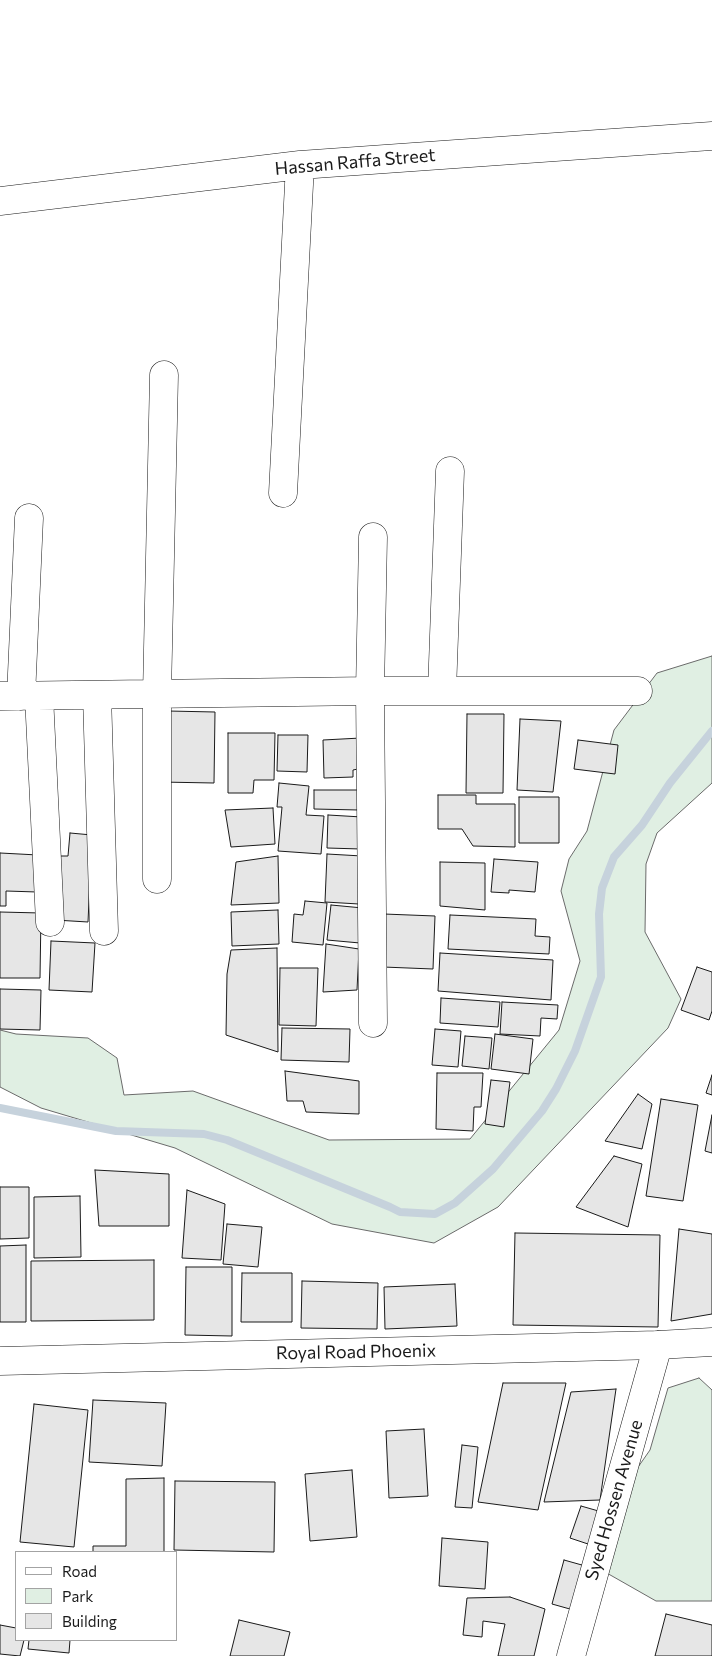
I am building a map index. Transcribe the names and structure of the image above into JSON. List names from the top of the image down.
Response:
{
  "streets": {
    "street": ["Hassan Raffa Street", "Royal Road Phoenix", "Syed Hossen Avenue"]
  },
  "crossings": [
    ["Royal Road Phoenix", "Syed Hossen Avenue"]
  ],
  "legend": ["Road", "Park", "Building"]
}
